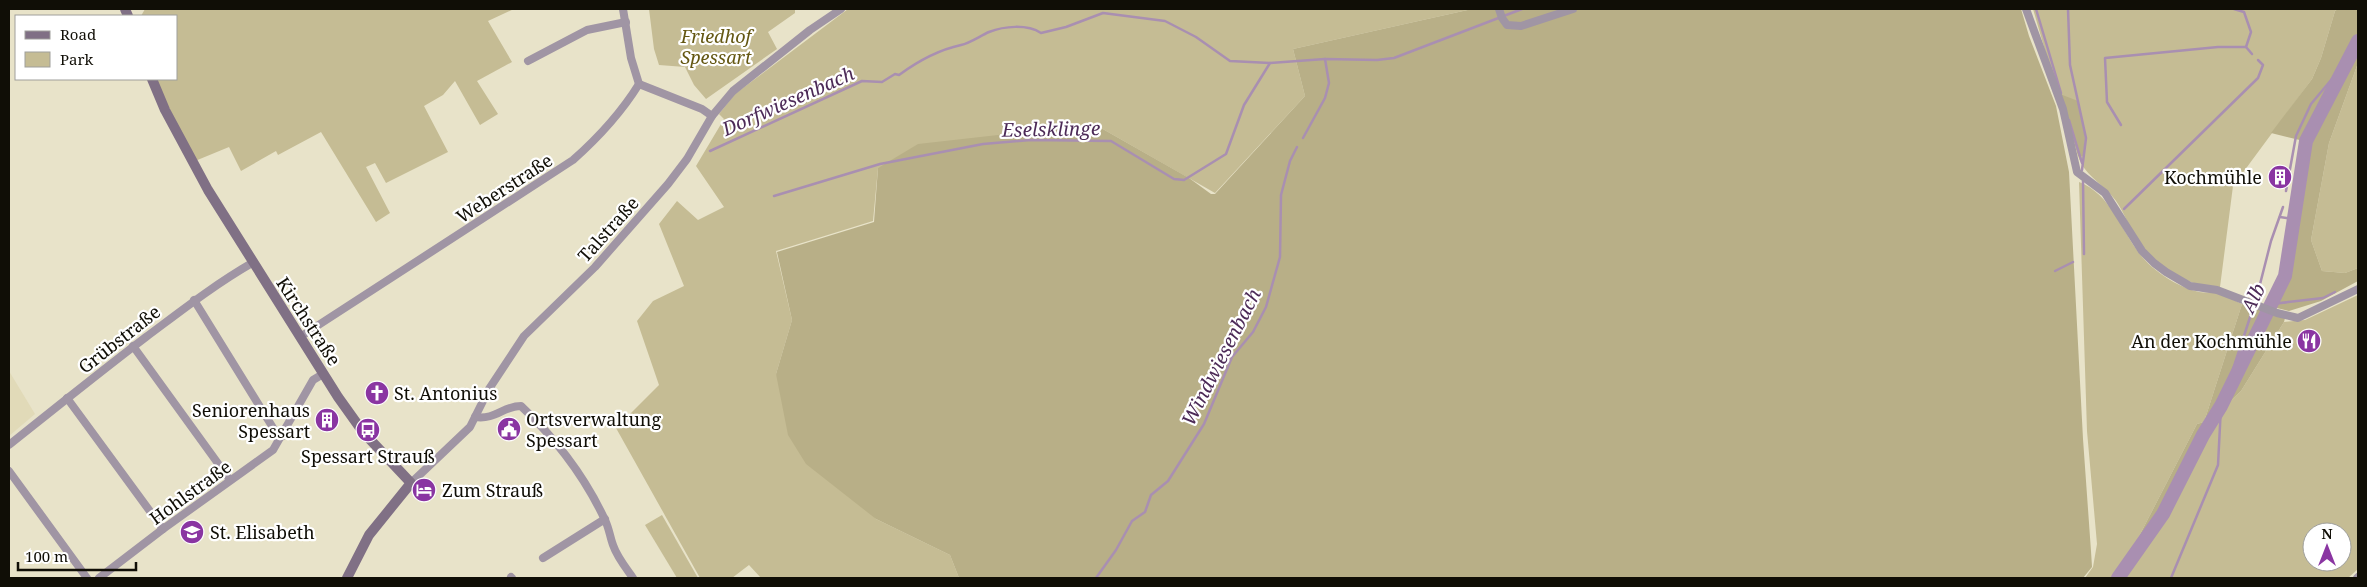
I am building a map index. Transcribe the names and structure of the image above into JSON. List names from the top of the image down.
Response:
{
  "streets": {
    "street": [
      "Weberstraße",
      "Talstraße",
      "Kirchstraße",
      "Grübstraße",
      "Hohlstraße"
    ]
  },
  "crossings": [
    ["Weberstraße", "Kirchstraße"],
    ["Talstraße", "Kirchstraße"],
    ["Kirchstraße", "Grübstraße"],
    ["Kirchstraße", "Hohlstraße"]
  ],
  "water": [
    "Dorfwiesenbach",
    "Eselsklinge",
    "Alb",
    "Windwiesenbach"
  ],
  "parks": ["Friedhof Spessart"],
  "places": {
    "building": ["Kochmühle", "Seniorenhaus Spessart"],
    "restaurant": ["An der Kochmühle"],
    "church": ["St. Antonius"],
    "public building": ["Ortsverwaltung Spessart"],
    "bus stop": ["Spessart Strauß"],
    "hotel": ["Zum Strauß"],
    "school or university": ["St. Elisabeth"]
  },
  "legend": ["Road", "Park"],
  "scale_bar": "100 m",
  "north": "top"
}
